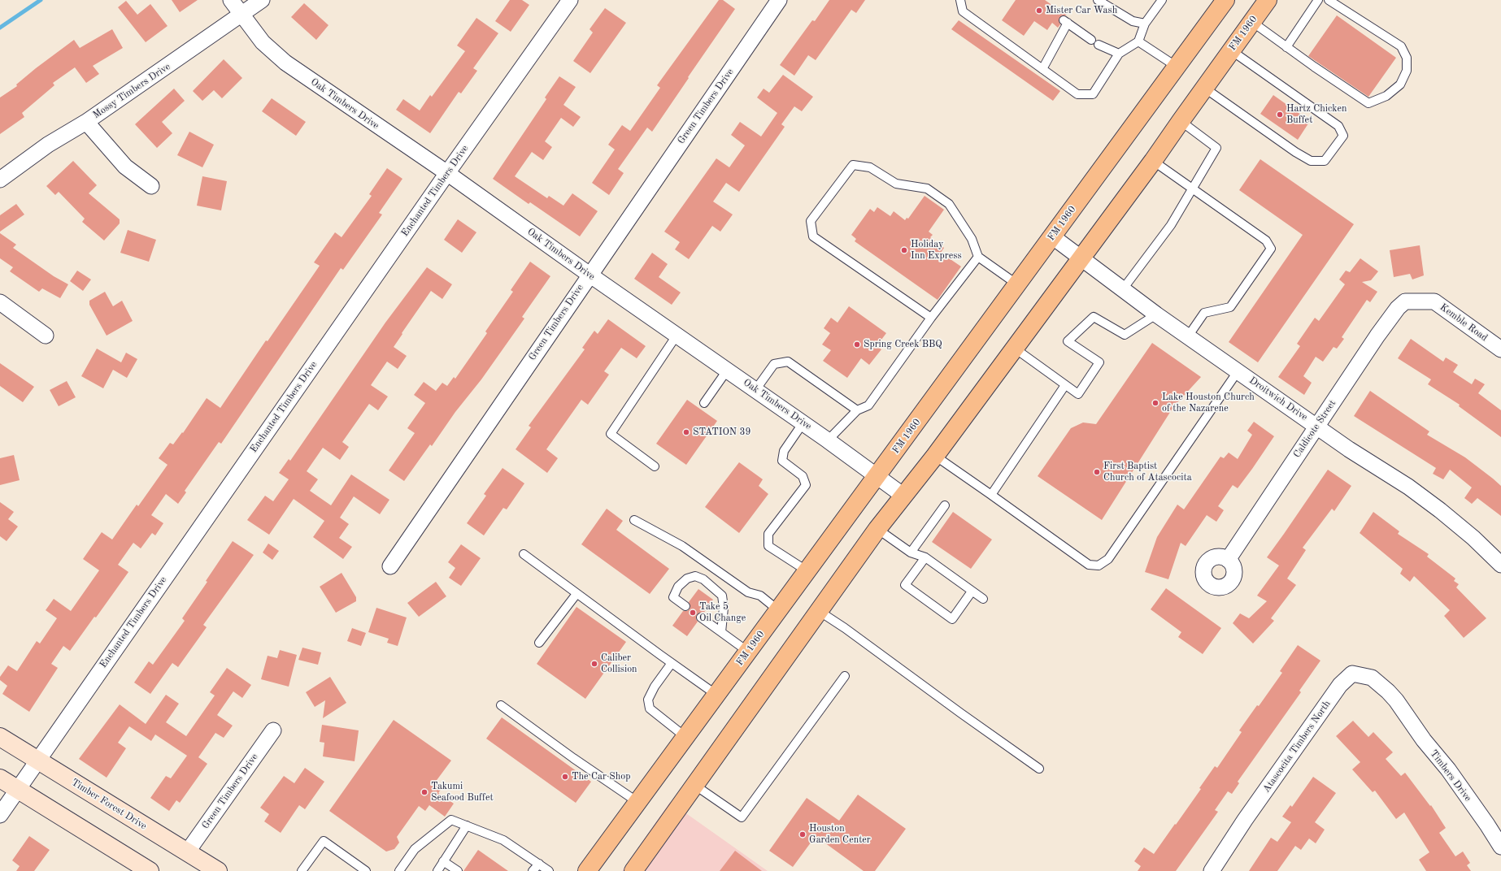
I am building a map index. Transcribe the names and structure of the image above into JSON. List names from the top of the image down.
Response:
{
  "streets": {
    "main road": ["FM 1960"],
    "street": [
      "Mossy Timbers Drive",
      "Oak Timbers Drive",
      "Green Timbers Drive",
      "Enchanted Timbers Drive",
      "Kemble Road",
      "Droitwich Drive",
      "Caldicote Street",
      "Atascocita Timbers North",
      "Timbers Drive",
      "Timber Forest Drive"
    ]
  },
  "crossings": [
    ["FM 1960", "Oak Timbers Drive"],
    ["FM 1960", "Droitwich Drive"],
    ["Mossy Timbers Drive", "Oak Timbers Drive"],
    ["Oak Timbers Drive", "Green Timbers Drive"],
    ["Oak Timbers Drive", "Enchanted Timbers Drive"],
    ["Green Timbers Drive", "Timber Forest Drive"],
    ["Enchanted Timbers Drive", "Timber Forest Drive"],
    ["Kemble Road", "Caldicote Street"],
    ["Droitwich Drive", "Caldicote Street"],
    ["Atascocita Timbers North", "Timbers Drive"]
  ],
  "places": [
    "Mister Car Wash",
    "Hartz Chicken Buffet",
    "Holiday Inn Express",
    "Spring Creek BBQ",
    "Lake Houston Church of the Nazarene",
    "STATION 39",
    "First Baptist Church of Atascocita",
    "Take 5 Oil Change",
    "Caliber Collision",
    "The Car Shop",
    "Takumi Seafood Buffet",
    "Houston Garden Center"
  ]
}
